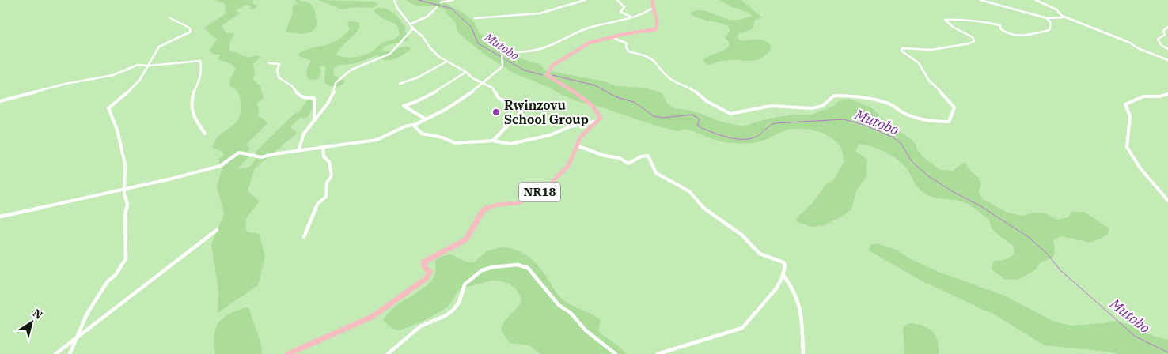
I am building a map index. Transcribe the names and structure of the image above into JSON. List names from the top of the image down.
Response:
{
  "streets": {
    "main road": ["NR18"]
  },
  "water": ["Mutobo"],
  "places": ["Rwinzovu School Group"],
  "north": "top right"
}
